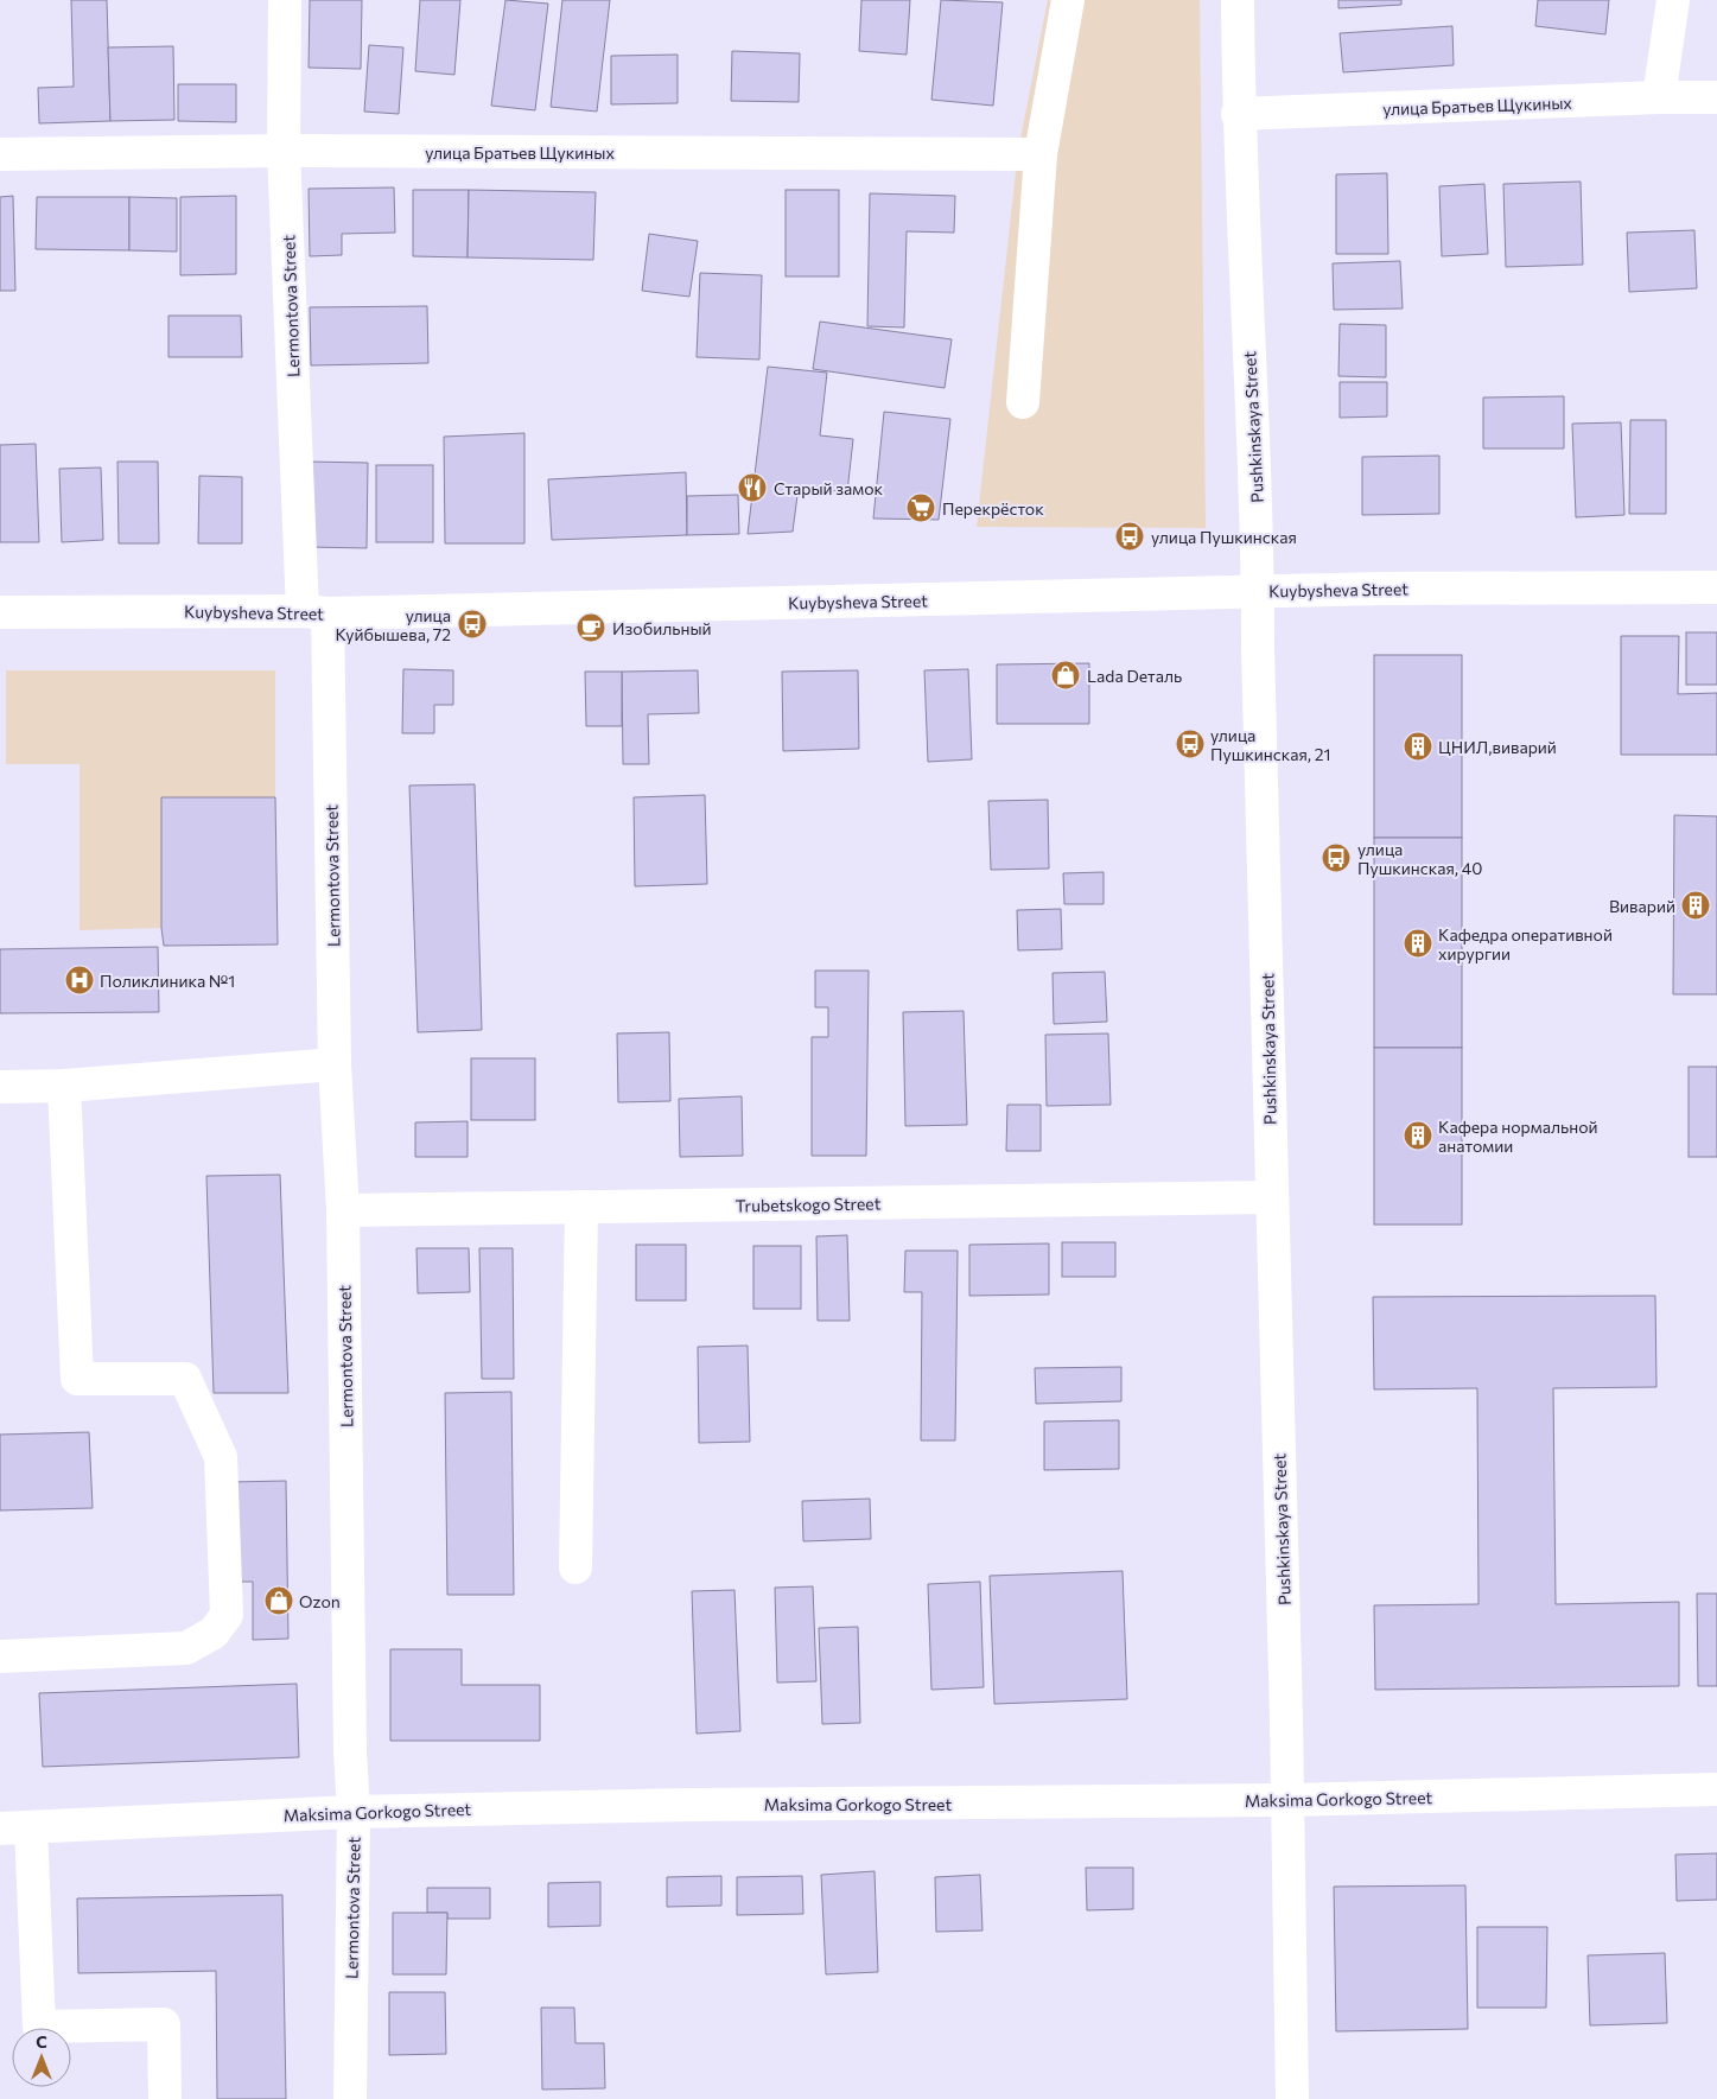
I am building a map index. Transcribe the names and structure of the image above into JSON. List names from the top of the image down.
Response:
{
  "streets": {
    "street": [
      "улица Братьев Щукиных",
      "Lermontova Street",
      "Pushkinskaya Street",
      "Kuybysheva Street",
      "Trubetskogo Street",
      "Maksima Gorkogo Street"
    ]
  },
  "crossings": [
    ["улица Братьев Щукиных", "Lermontova Street"],
    ["улица Братьев Щукиных", "Pushkinskaya Street"],
    ["Lermontova Street", "Kuybysheva Street"],
    ["Lermontova Street", "Trubetskogo Street"],
    ["Lermontova Street", "Maksima Gorkogo Street"],
    ["Pushkinskaya Street", "Kuybysheva Street"],
    ["Pushkinskaya Street", "Trubetskogo Street"],
    ["Pushkinskaya Street", "Maksima Gorkogo Street"]
  ],
  "places": {
    "restaurant": ["Старый замок"],
    "supermarket": ["Перекрёсток"],
    "bus stop": [
      "улица Пушкинская",
      "улица Куйбышева, 72",
      "улица Пушкинская, 21",
      "улица Пушкинская, 40"
    ],
    "cafe": ["Изобильный"],
    "shop": ["Lada Dеталь", "Ozon"],
    "building": [
      "ЦНИЛ,виварий",
      "Виварий",
      "Кафедра оперативной хирургии",
      "Кафера нормальной анатомии"
    ],
    "hospital": ["Поликлиника №1"]
  },
  "north": "top"
}
